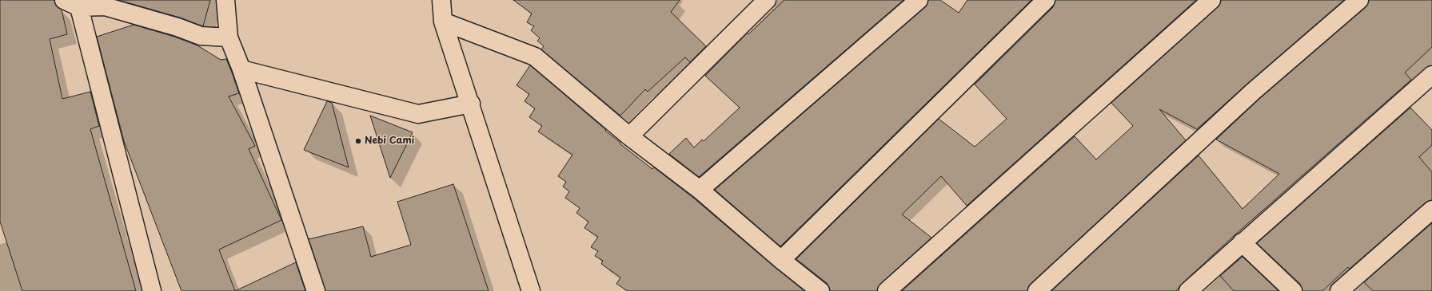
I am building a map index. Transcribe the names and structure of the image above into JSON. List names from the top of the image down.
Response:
{
  "places": ["Nebi Cami"]
}
